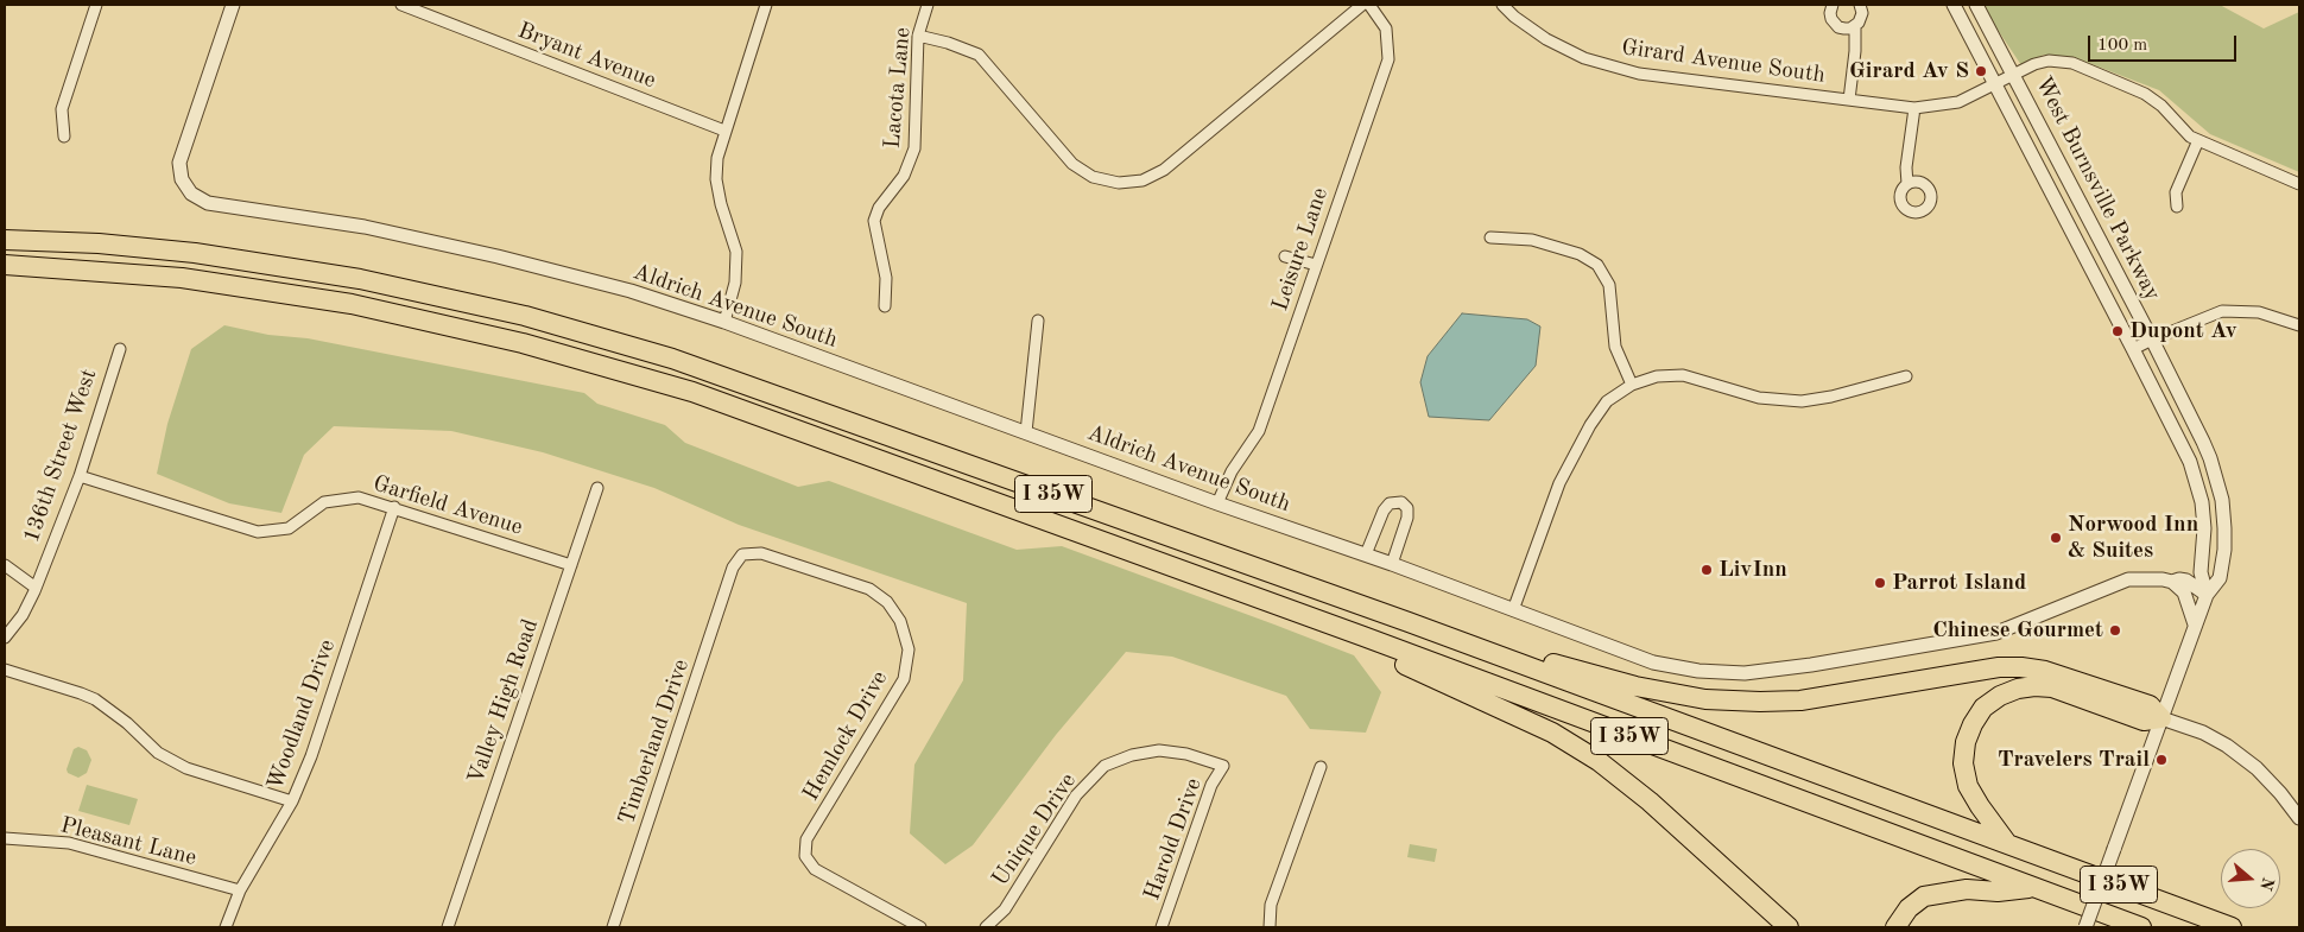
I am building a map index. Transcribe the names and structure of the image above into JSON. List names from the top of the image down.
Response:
{
  "streets": {
    "highway": ["I 35W"],
    "street": [
      "Bryant Avenue",
      "Girard Avenue South",
      "Lacota Lane",
      "West Burnsville Parkway",
      "Leisure Lane",
      "Aldrich Avenue South",
      "136th Street West",
      "Garfield Avenue",
      "Valley High Road",
      "Woodland Drive",
      "Hemlock Drive",
      "Timberland Drive",
      "Unique Drive",
      "Harold Drive",
      "Pleasant Lane"
    ]
  },
  "crossings": [
    ["Girard Avenue South", "West Burnsville Parkway"],
    ["West Burnsville Parkway", "Aldrich Avenue South"],
    ["Leisure Lane", "Aldrich Avenue South"],
    ["136th Street West", "Garfield Avenue"],
    ["Garfield Avenue", "Valley High Road"],
    ["Garfield Avenue", "Woodland Drive"],
    ["Woodland Drive", "Pleasant Lane"],
    ["Hemlock Drive", "Timberland Drive"],
    ["Unique Drive", "Harold Drive"]
  ],
  "places": [
    "Girard Av S",
    "Dupont Av",
    "Norwood Inn & Suites",
    "LivInn",
    "Parrot Island",
    "Chinese Gourmet",
    "Travelers Trail"
  ],
  "scale_bar": "100 m",
  "north": "right"
}
